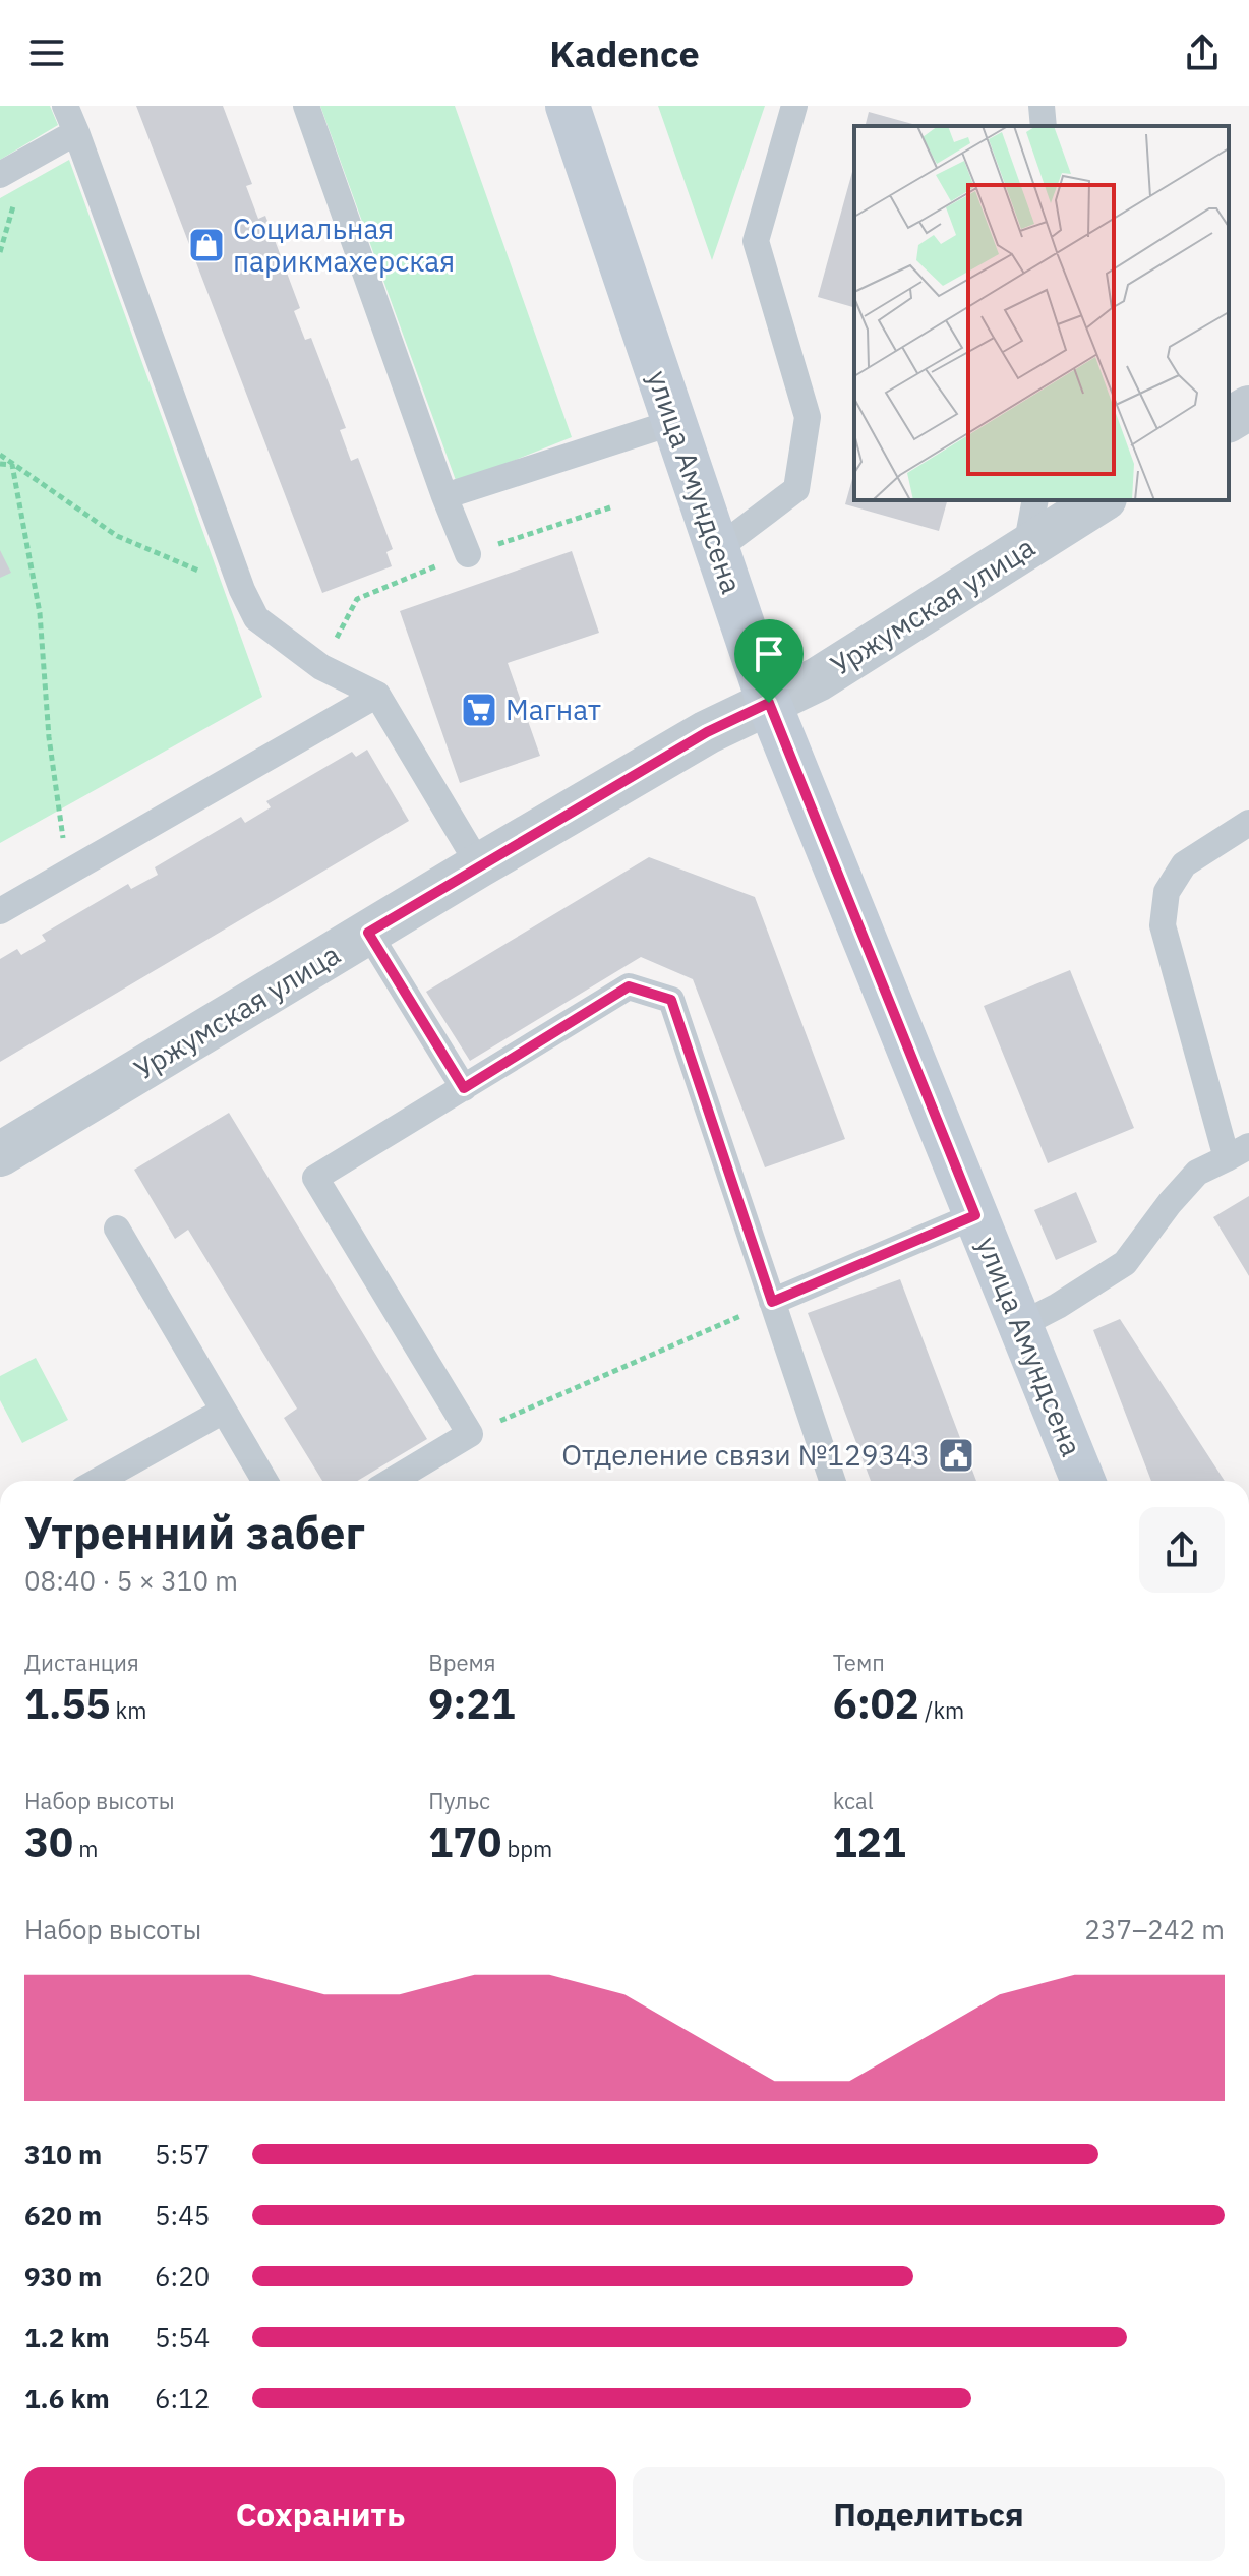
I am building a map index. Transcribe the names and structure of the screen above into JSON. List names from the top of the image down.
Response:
{
  "streets": {
    "street": ["улица Амундсена", "Уржумская улица"]
  },
  "crossings": [
    ["улица Амундсена", "Уржумская улица"]
  ],
  "places": {
    "shop": ["Социальная парикмахерская"],
    "supermarket": ["Магнат"],
    "public building": ["Отделение связи №129343"]
  },
  "page": {
    "header": "Kadence",
    "heading": ["Утренний забег", "08:40 · 5 × 310 m"],
    "stats": [
      ["Дистанция", "1.55 km"],
      ["Время", "9:21"],
      ["Темп", "6:02 /km"],
      ["Набор высоты", "30 m"],
      ["Пульс", "170 bpm"],
      ["kcal", "121"]
    ],
    "chart": ["Набор высоты", "237–242 m"],
    "list": [
      {
        "name": "310 m",
        "note": "5:57"
      },
      {
        "name": "620 m",
        "note": "5:45"
      },
      {
        "name": "930 m",
        "note": "6:20"
      },
      {
        "name": "1.2 km",
        "note": "5:54"
      },
      {
        "name": "1.6 km",
        "note": "6:12"
      }
    ],
    "buttons": ["Сохранить", "Поделиться"]
  }
}
